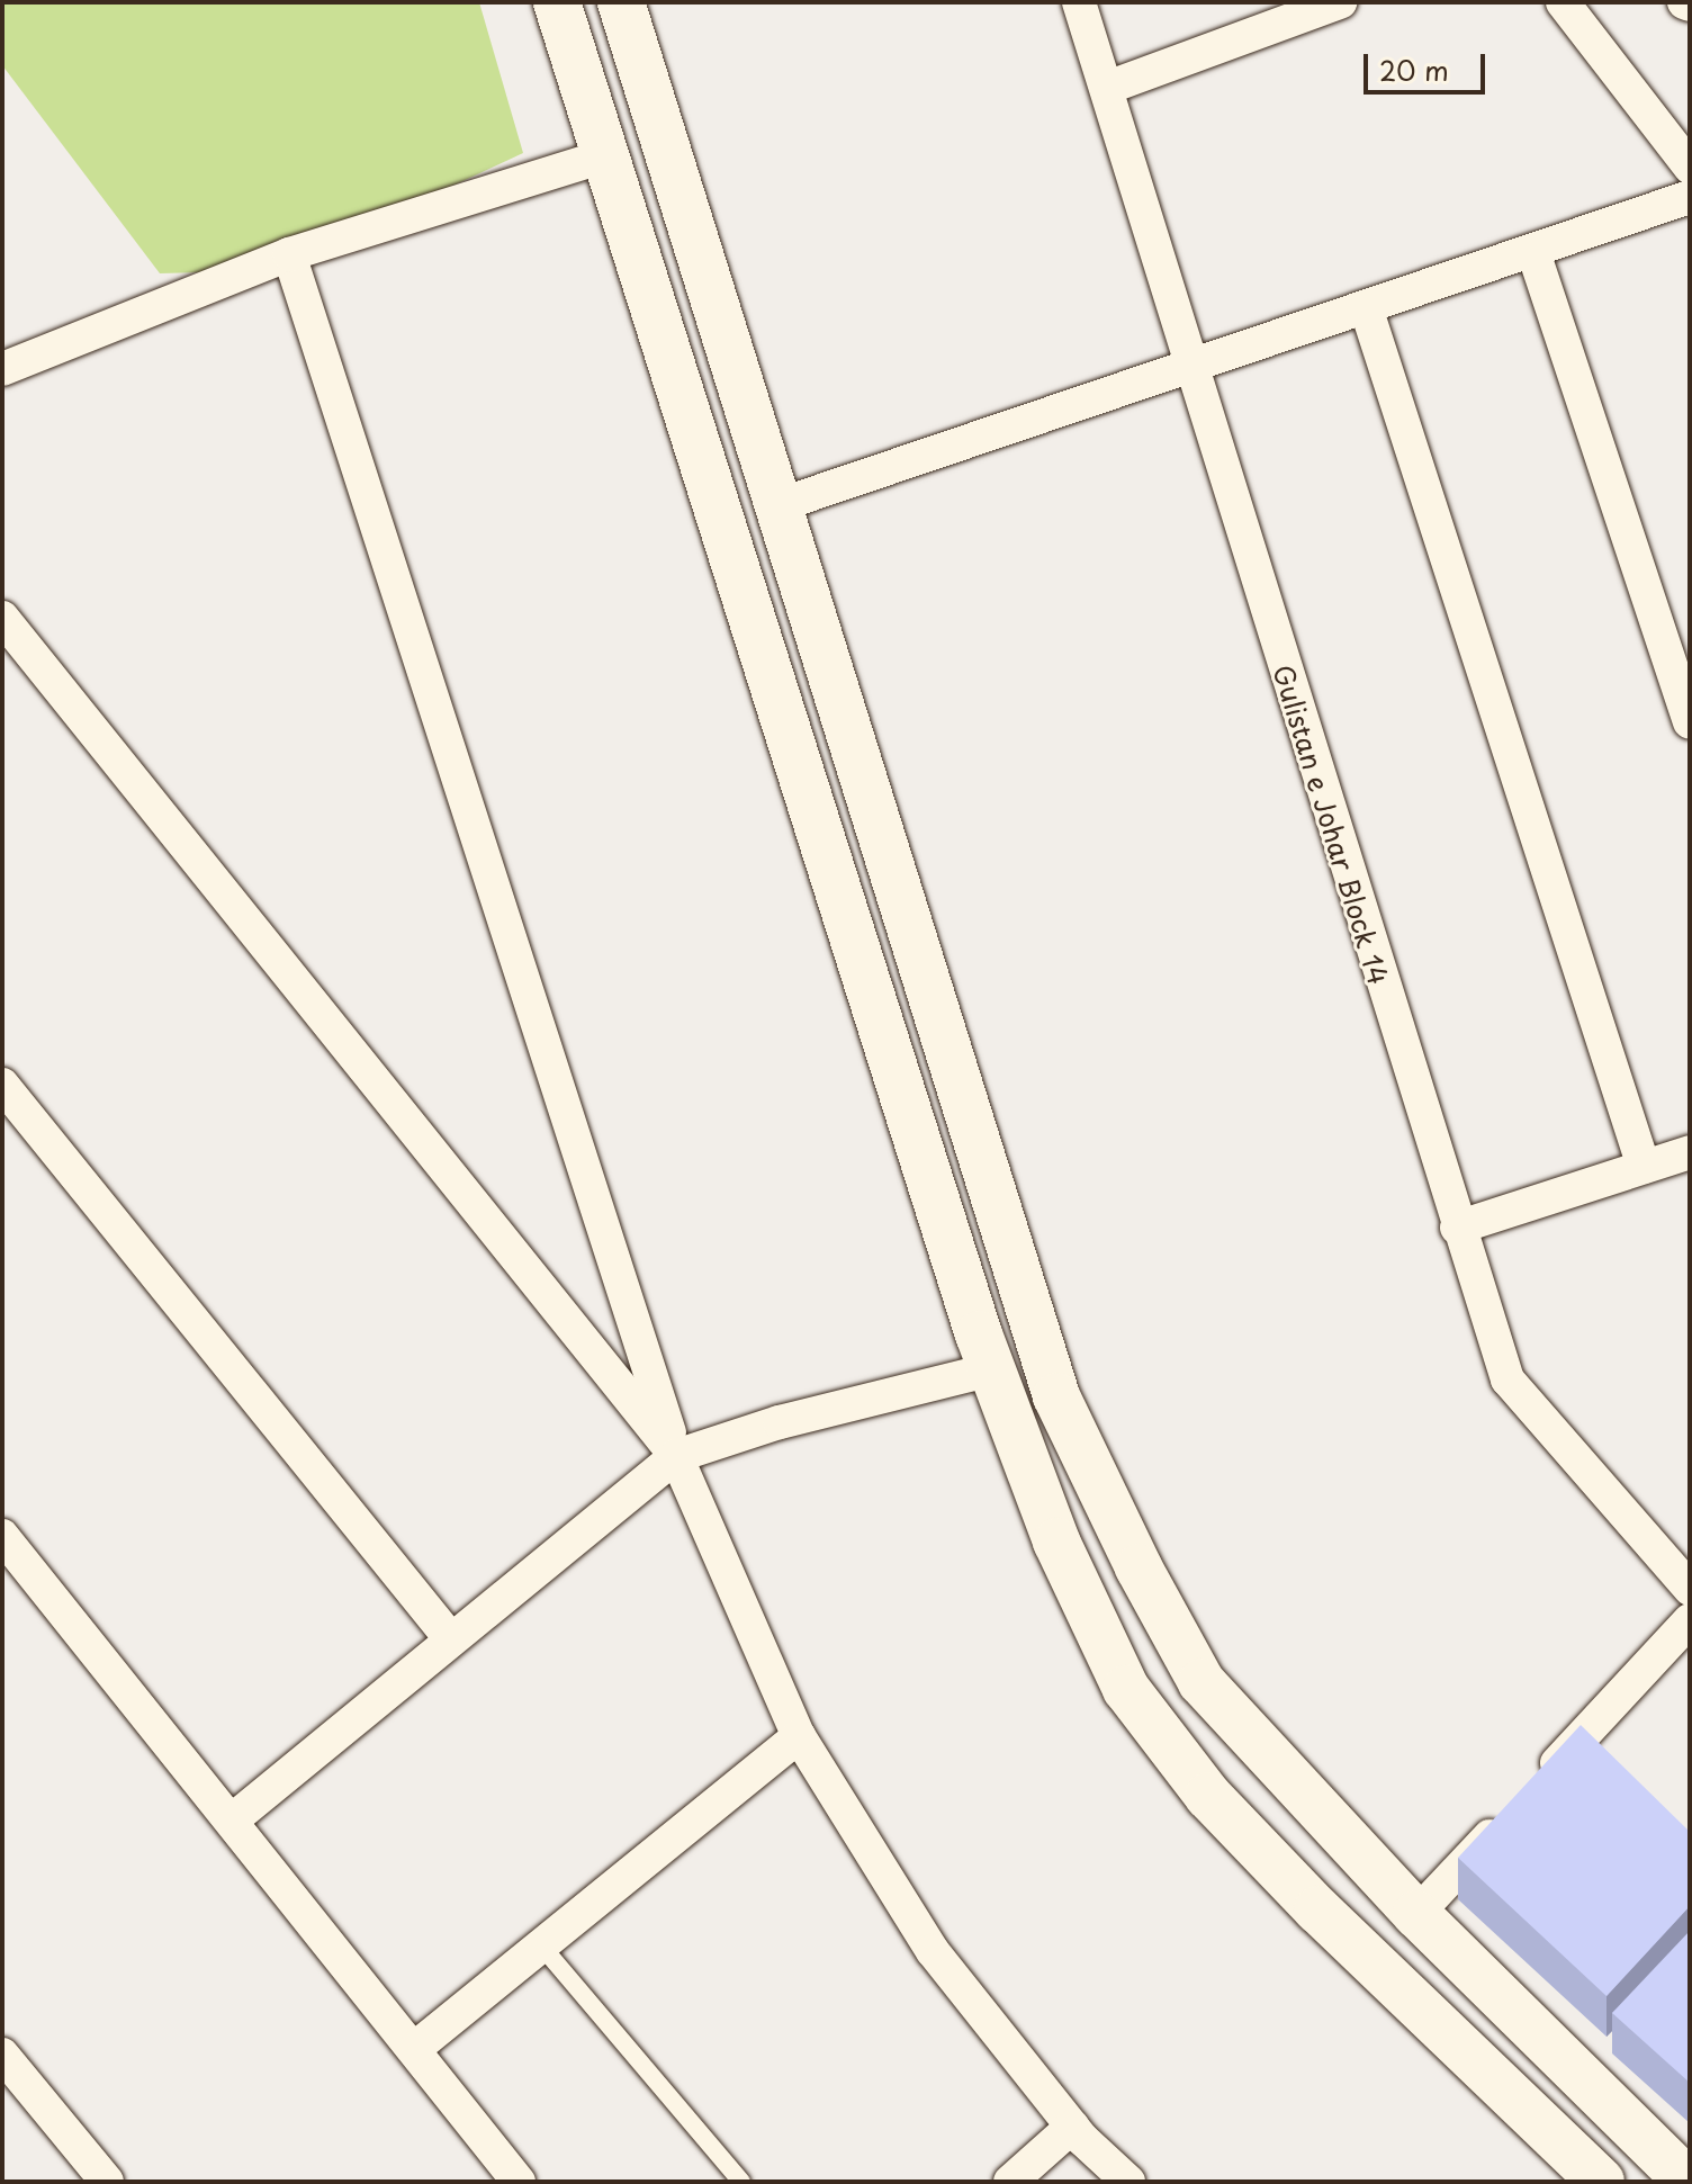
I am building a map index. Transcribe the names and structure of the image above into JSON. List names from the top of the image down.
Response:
{
  "streets": {
    "street": ["Gulistan e Johar Block 14"]
  },
  "scale_bar": "20 m"
}
